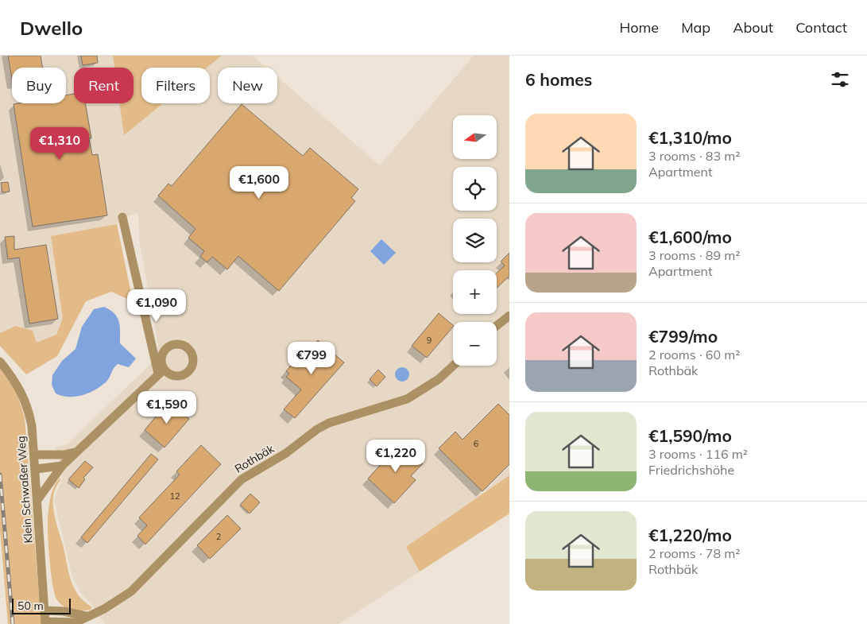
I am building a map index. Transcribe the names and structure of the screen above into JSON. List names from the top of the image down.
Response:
{
  "streets": {
    "street": ["Rothbäk", "Klein Schwaßer Weg"]
  },
  "crossings": [
    ["Rothbäk", "Klein Schwaßer Weg"]
  ],
  "house_numbers": [
    "9",
    "6",
    "12",
    "2"
  ],
  "scale_bar": "50 m",
  "north": "left",
  "page": {
    "header": "Dwello",
    "nav": [
      "Home",
      "Map",
      "About",
      "Contact"
    ],
    "heading": "6 homes",
    "chip": [
      "Buy",
      "Rent",
      "Filters",
      "New"
    ],
    "list": [
      {
        "name": "€1,310/mo",
        "note": "3 rooms · 83 m² · Apartment"
      },
      {
        "name": "€1,600/mo",
        "note": "3 rooms · 89 m² · Apartment"
      },
      {
        "name": "€799/mo",
        "note": "2 rooms · 60 m² · Rothbäk"
      },
      {
        "name": "€1,590/mo",
        "note": "3 rooms · 116 m² · Friedrichshöhe"
      },
      {
        "name": "€1,220/mo",
        "note": "2 rooms · 78 m² · Rothbäk"
      }
    ],
    "map_buttons": ["+", "−"],
    "price": [
      "€1,310",
      "€1,600",
      "€1,090",
      "€799",
      "€1,590",
      "€1,220"
    ],
    "scale": "50 m"
  }
}
